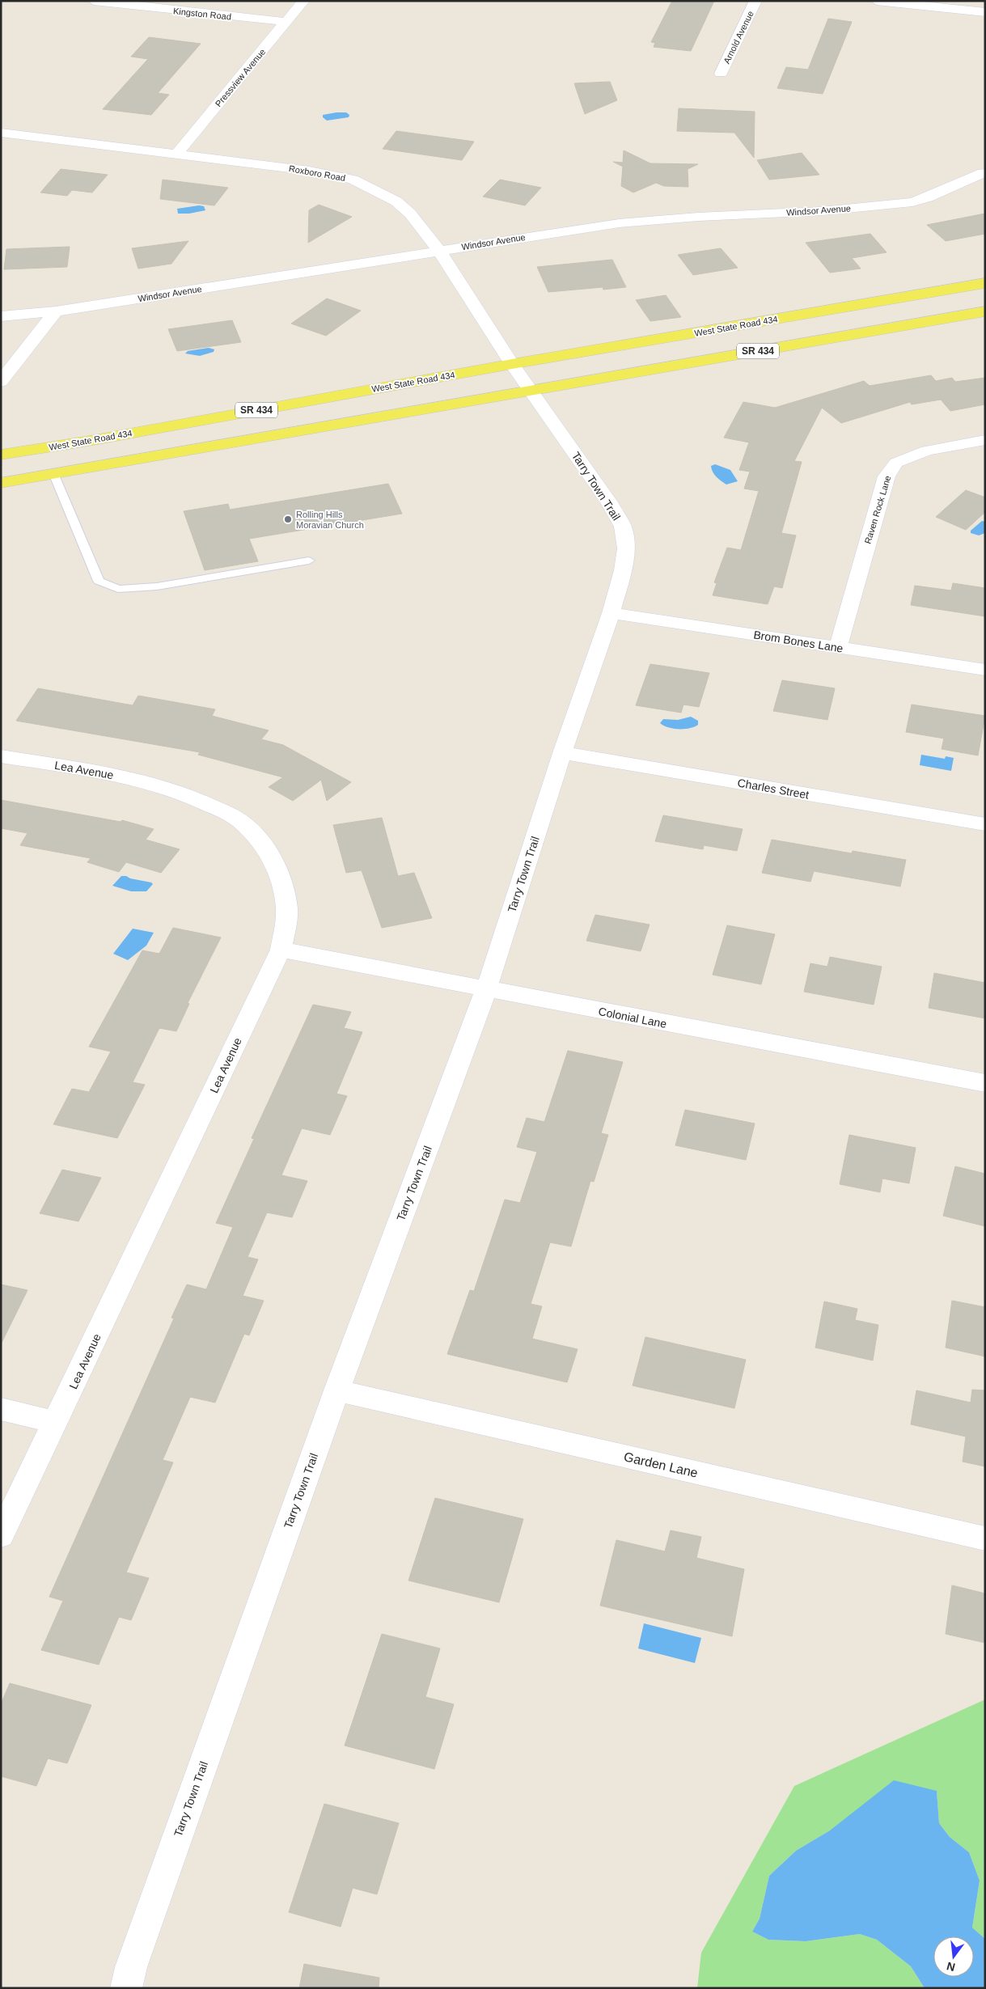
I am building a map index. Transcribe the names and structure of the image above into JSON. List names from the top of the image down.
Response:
{
  "streets": {
    "main road": ["West State Road 434", "SR 434"],
    "street": [
      "Kingston Road",
      "Arnold Avenue",
      "Pressview Avenue",
      "Roxboro Road",
      "Windsor Avenue",
      "Tarry Town Trail",
      "Raven Rock Lane",
      "Brom Bones Lane",
      "Lea Avenue",
      "Charles Street",
      "Colonial Lane",
      "Garden Lane"
    ]
  },
  "crossings": [
    ["Kingston Road", "Pressview Avenue"],
    ["Pressview Avenue", "Roxboro Road"],
    ["Roxboro Road", "Windsor Avenue"],
    ["Roxboro Road", "West State Road 434"],
    ["Roxboro Road", "SR 434"],
    ["Roxboro Road", "Tarry Town Trail"],
    ["SR 434", "Tarry Town Trail"],
    ["Tarry Town Trail", "Brom Bones Lane"],
    ["Tarry Town Trail", "Charles Street"],
    ["Tarry Town Trail", "Colonial Lane"],
    ["Tarry Town Trail", "Garden Lane"],
    ["Raven Rock Lane", "Brom Bones Lane"],
    ["Lea Avenue", "Colonial Lane"]
  ],
  "places": ["Rolling Hills Moravian Church"],
  "north": "bottom"
}
